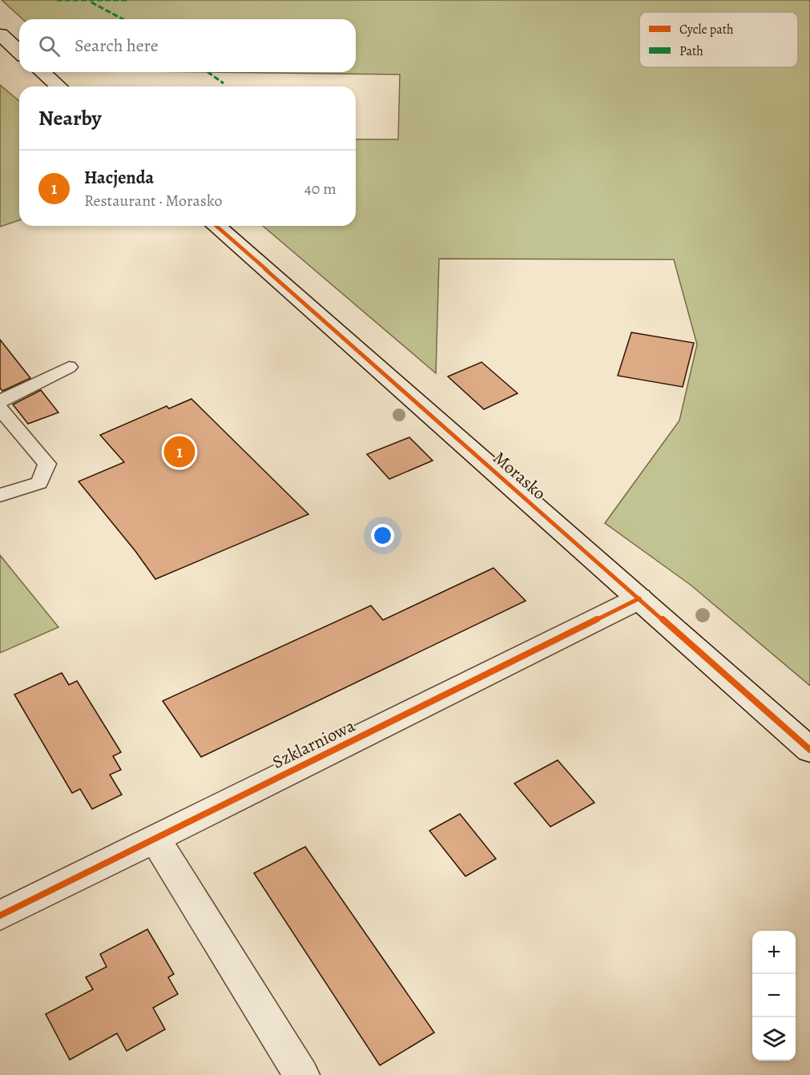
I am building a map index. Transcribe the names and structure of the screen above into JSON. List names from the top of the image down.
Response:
{
  "streets": {
    "street": ["Morasko", "Szklarniowa"]
  },
  "crossings": [
    ["Morasko", "Szklarniowa"]
  ],
  "legend": ["Cycle path", "Path"],
  "page": {
    "search": "Search here",
    "heading": "Nearby",
    "list": [
      {
        "mark": "1",
        "name": "Hacjenda",
        "note": "Restaurant · Morasko",
        "value": "40 m"
      }
    ],
    "pins": "1",
    "map_buttons": ["+", "−"]
  }
}
